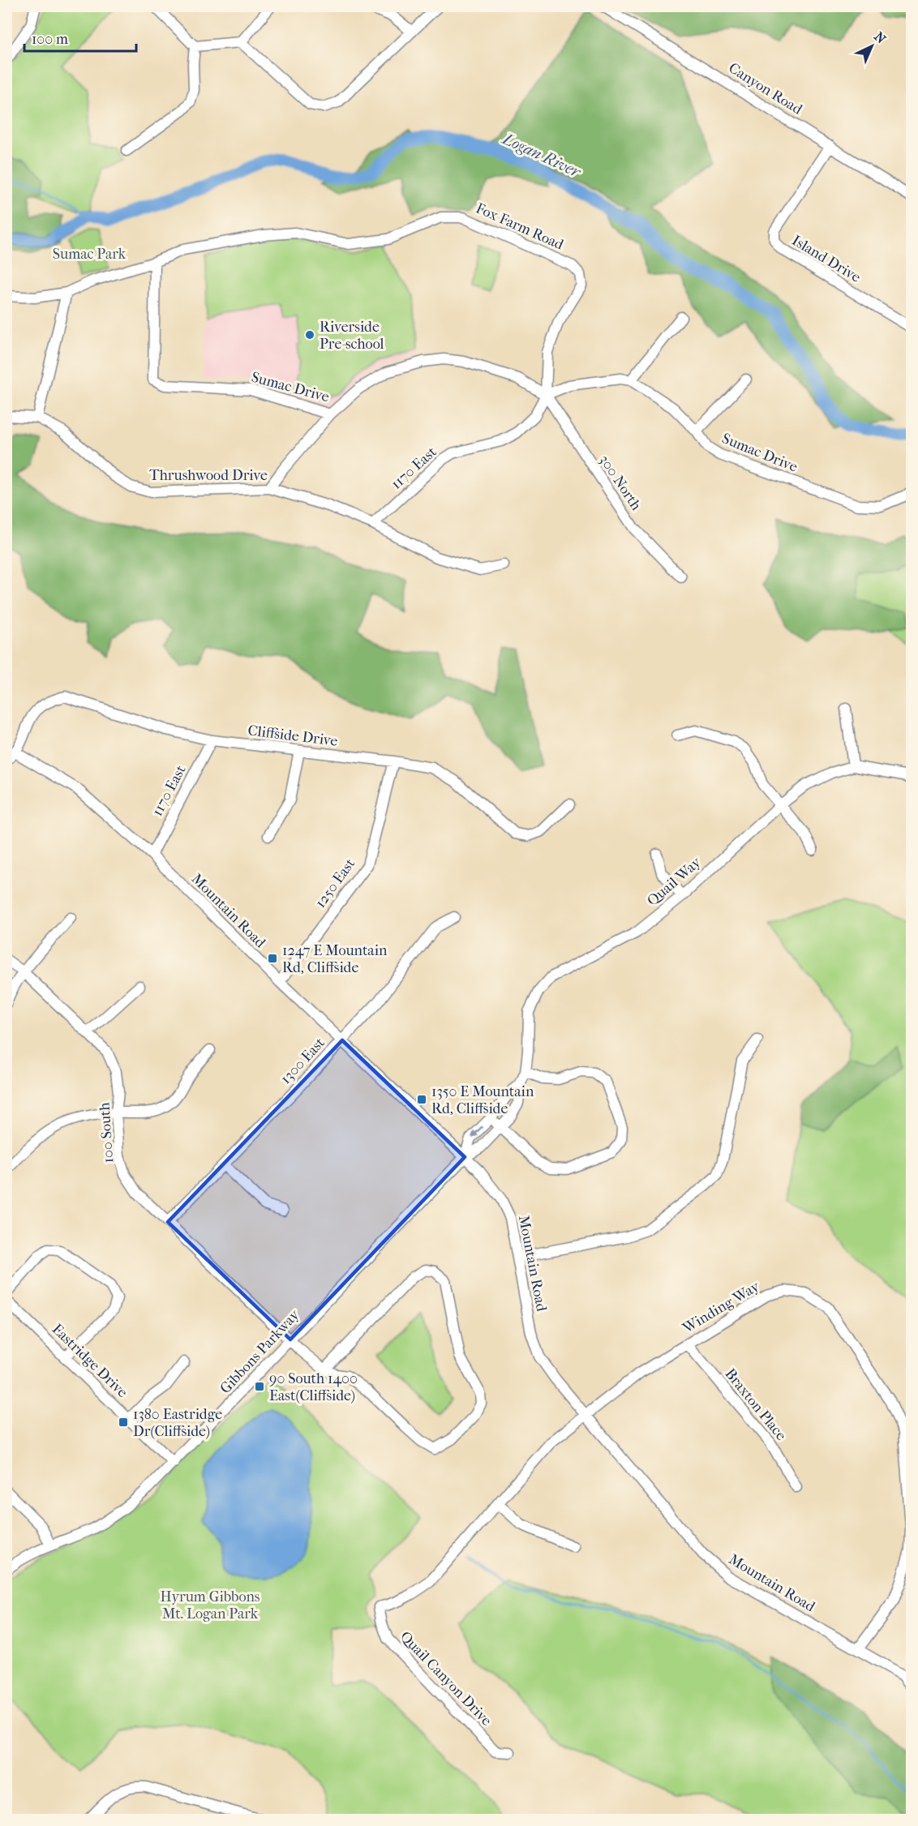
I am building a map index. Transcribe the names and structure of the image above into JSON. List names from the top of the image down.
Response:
{
  "streets": {
    "street": [
      "Canyon Road",
      "Fox Farm Road",
      "Island Drive",
      "Sumac Drive",
      "1170 East",
      "Thrushwood Drive",
      "300 North",
      "Cliffside Drive",
      "Quail Way",
      "1250 East",
      "Mountain Road",
      "1300 East",
      "100 South",
      "Winding Way",
      "Gibbons Parkway",
      "Eastridge Drive",
      "Braxton Place",
      "Quail Canyon Drive"
    ]
  },
  "crossings": [
    ["Canyon Road", "Island Drive"],
    ["Fox Farm Road", "Sumac Drive"],
    ["Fox Farm Road", "1170 East"],
    ["Fox Farm Road", "300 North"],
    ["Sumac Drive", "1170 East"],
    ["Sumac Drive", "300 North"],
    ["1170 East", "Thrushwood Drive"],
    ["1170 East", "300 North"],
    ["1170 East", "Cliffside Drive"],
    ["1170 East", "Mountain Road"],
    ["Cliffside Drive", "1250 East"],
    ["Cliffside Drive", "Mountain Road"],
    ["Quail Way", "Mountain Road"],
    ["Quail Way", "Gibbons Parkway"],
    ["1250 East", "Mountain Road"],
    ["Mountain Road", "1300 East"],
    ["Mountain Road", "Winding Way"],
    ["Mountain Road", "Gibbons Parkway"],
    ["1300 East", "100 South"],
    ["100 South", "Gibbons Parkway"],
    ["Winding Way", "Braxton Place"],
    ["Winding Way", "Quail Canyon Drive"],
    ["Gibbons Parkway", "Eastridge Drive"]
  ],
  "water": ["Logan River"],
  "parks": ["Sumac Park", "Hyrum Gibbons Mt. Logan Park"],
  "places": {
    "other": ["Riverside Pre-school"],
    "transit": [
      "1247 E Mountain Rd, Cliffside",
      "1350 E Mountain Rd, Cliffside",
      "90 South 1400 East(Cliffside)",
      "1380 Eastridge Dr(Cliffside)"
    ]
  },
  "scale_bar": "100 m",
  "north": "top right"
}
